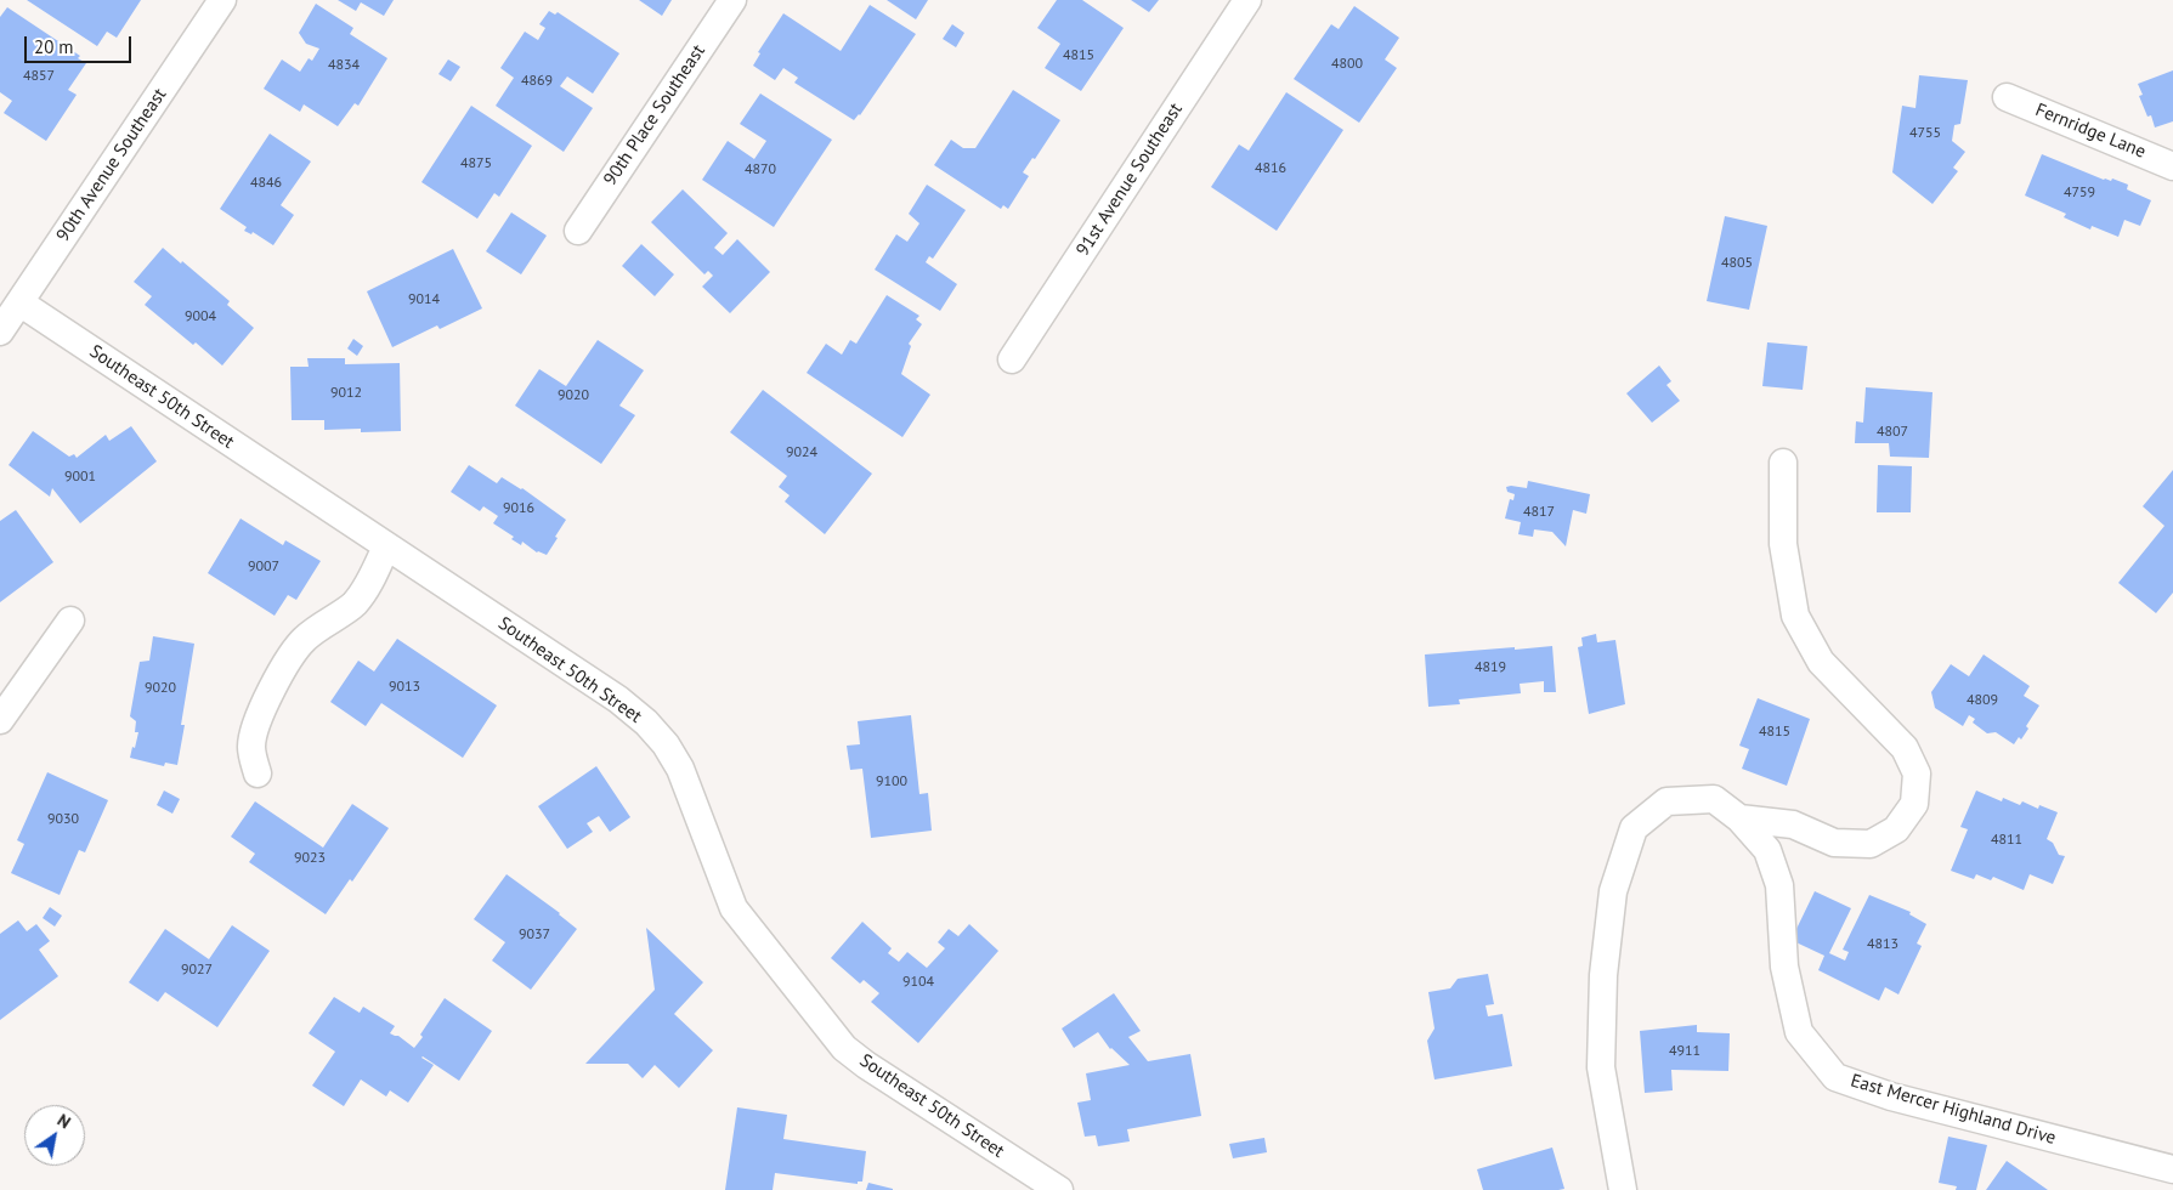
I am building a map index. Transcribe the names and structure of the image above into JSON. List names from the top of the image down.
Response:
{
  "streets": {
    "street": [
      "90th Place Southeast",
      "Fernridge Lane",
      "90th Avenue Southeast",
      "91st Avenue Southeast",
      "Southeast 50th Street",
      "East Mercer Highland Drive"
    ]
  },
  "crossings": [
    ["90th Avenue Southeast", "Southeast 50th Street"]
  ],
  "house_numbers": [
    "4815",
    "4800",
    "4834",
    "4857",
    "4869",
    "4755",
    "4875",
    "4816",
    "4870",
    "4846",
    "4759",
    "4805",
    "9014",
    "9004",
    "9012",
    "9020",
    "4807",
    "9024",
    "9001",
    "9016",
    "4817",
    "9007",
    "4819",
    "9013",
    "9020",
    "4809",
    "4815",
    "9100",
    "9030",
    "4811",
    "9023",
    "9037",
    "4813",
    "9027",
    "9104",
    "4911"
  ],
  "scale_bar": "20 m",
  "north": "top right"
}
